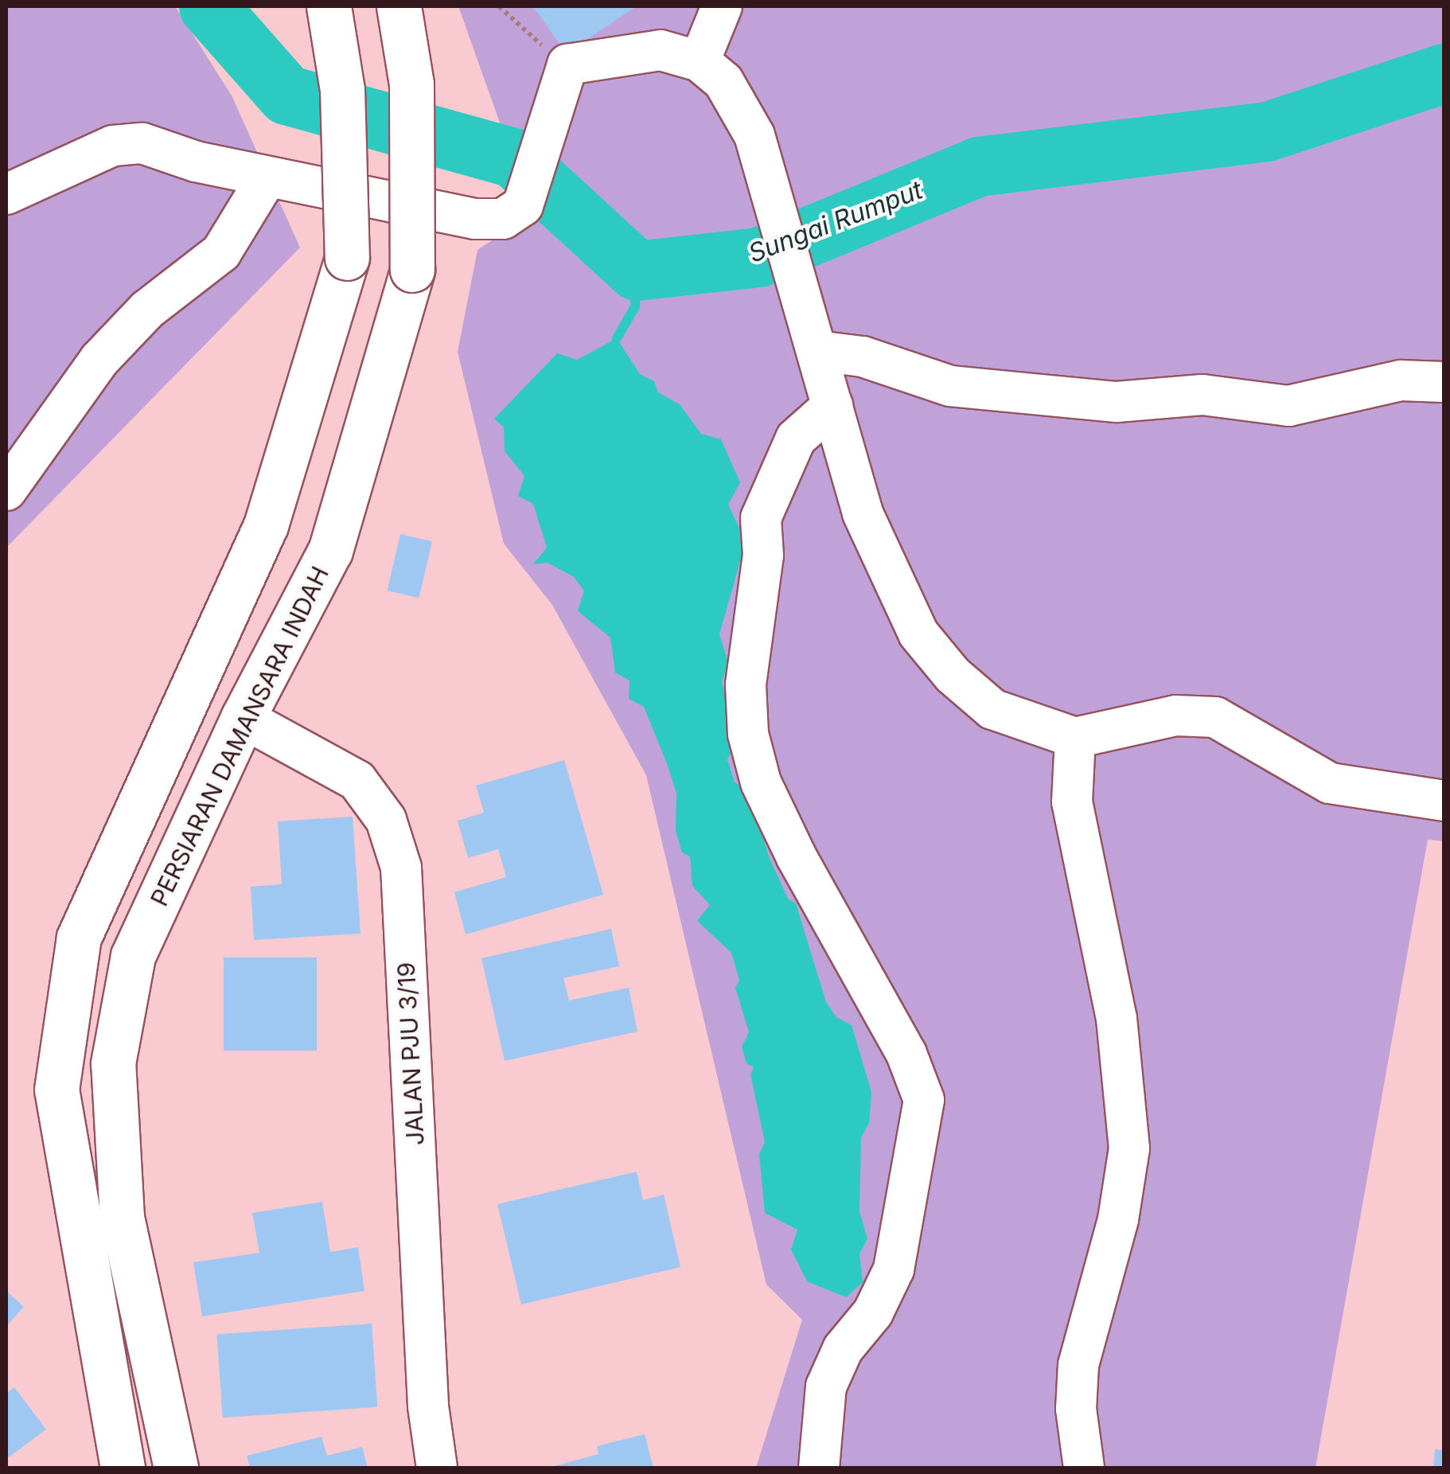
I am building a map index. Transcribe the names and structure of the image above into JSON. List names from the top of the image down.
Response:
{
  "streets": {
    "main road": ["PERSIARAN DAMANSARA INDAH"],
    "street": ["JALAN PJU 3/19"]
  },
  "crossings": [
    ["PERSIARAN DAMANSARA INDAH", "JALAN PJU 3/19"]
  ],
  "water": ["Sungai Rumput"]
}
